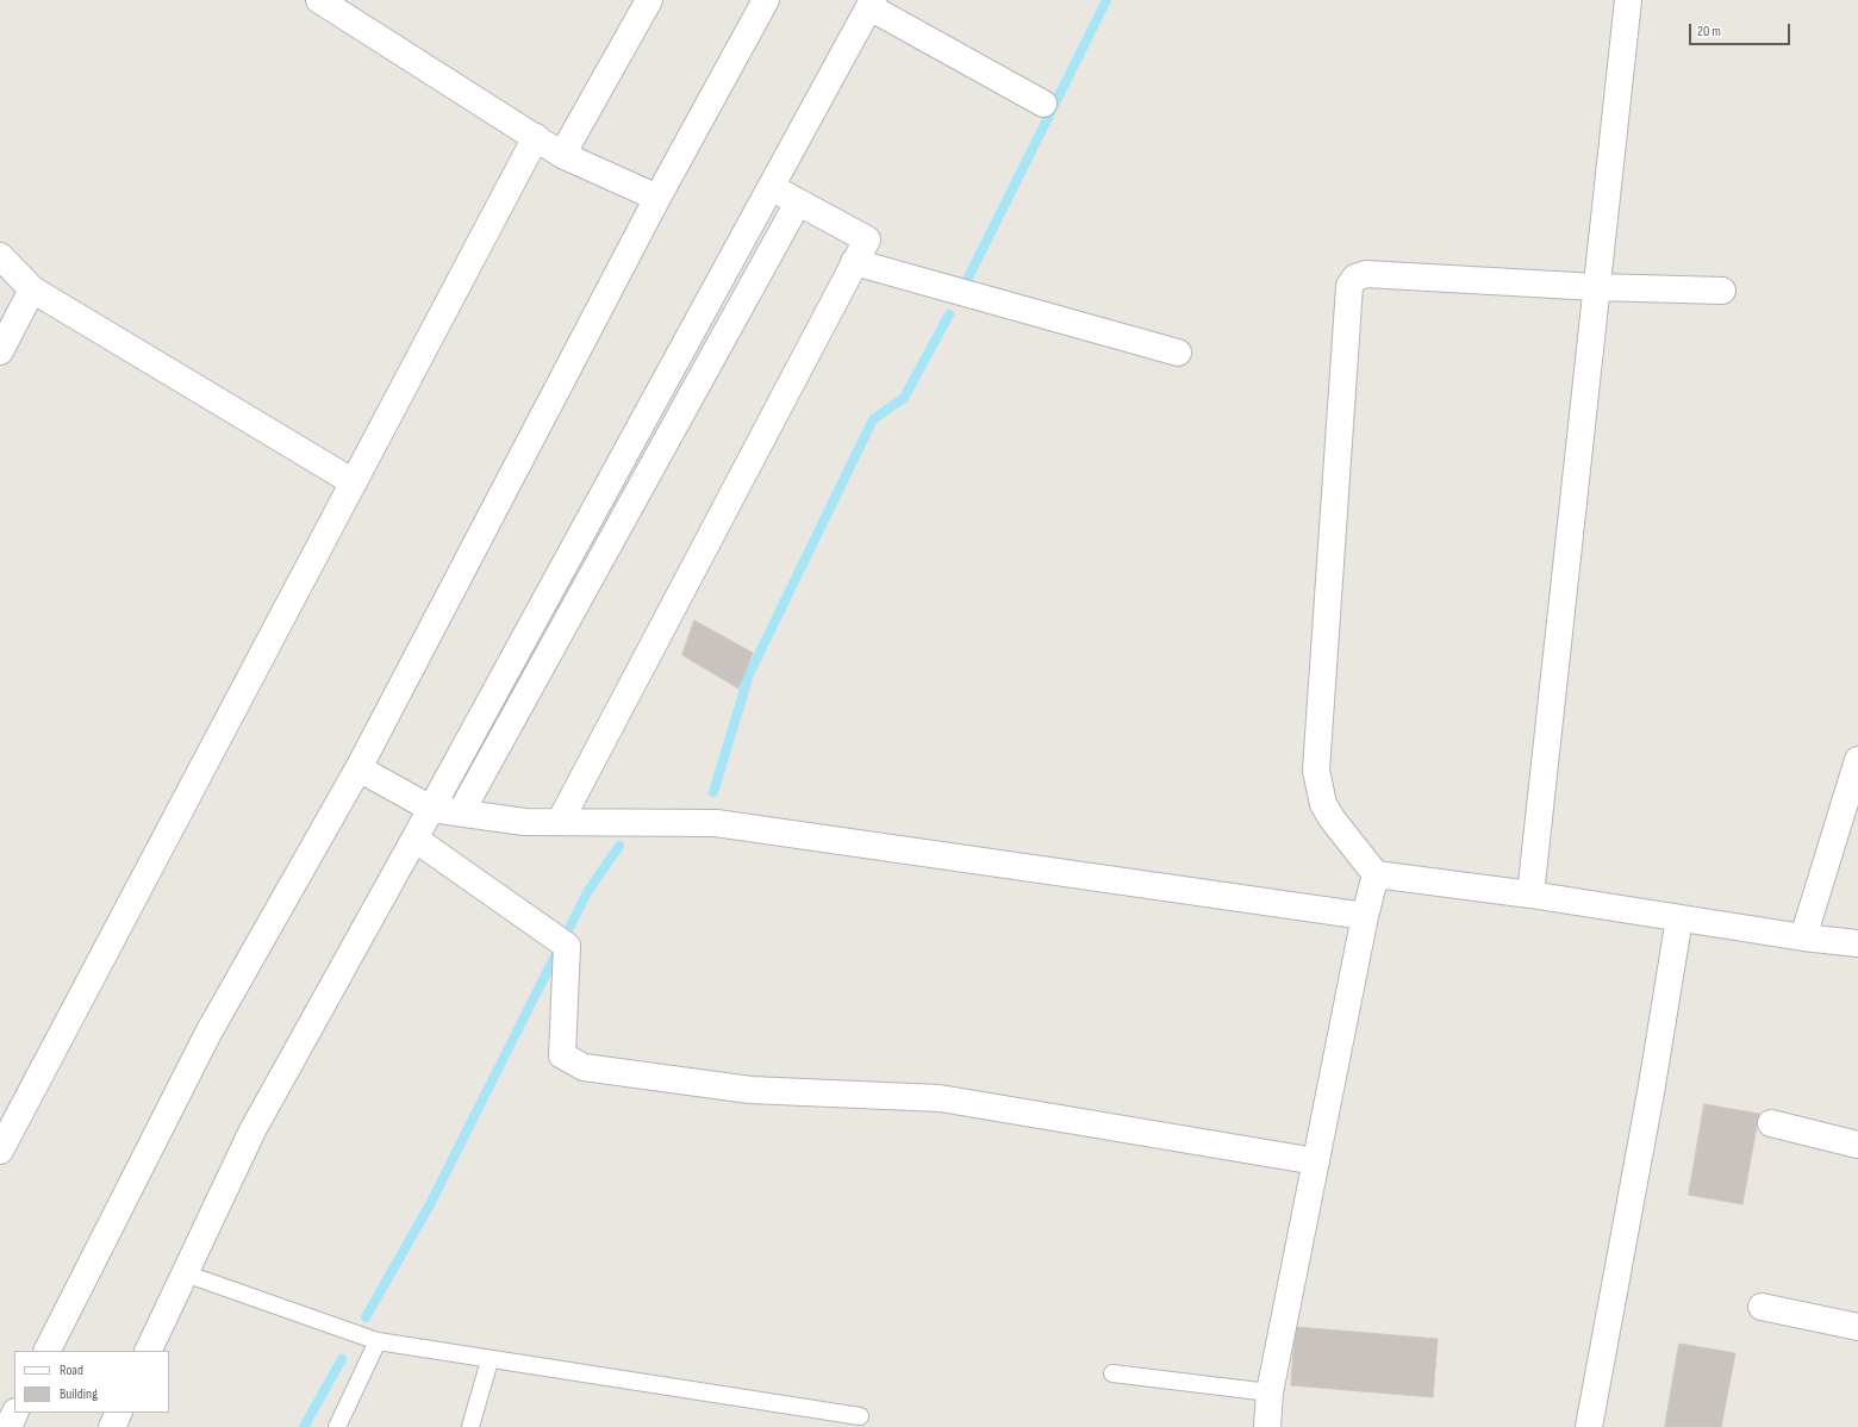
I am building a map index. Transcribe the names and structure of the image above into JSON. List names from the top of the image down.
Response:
{
  "legend": ["Road", "Building"],
  "scale_bar": "20 m"
}
